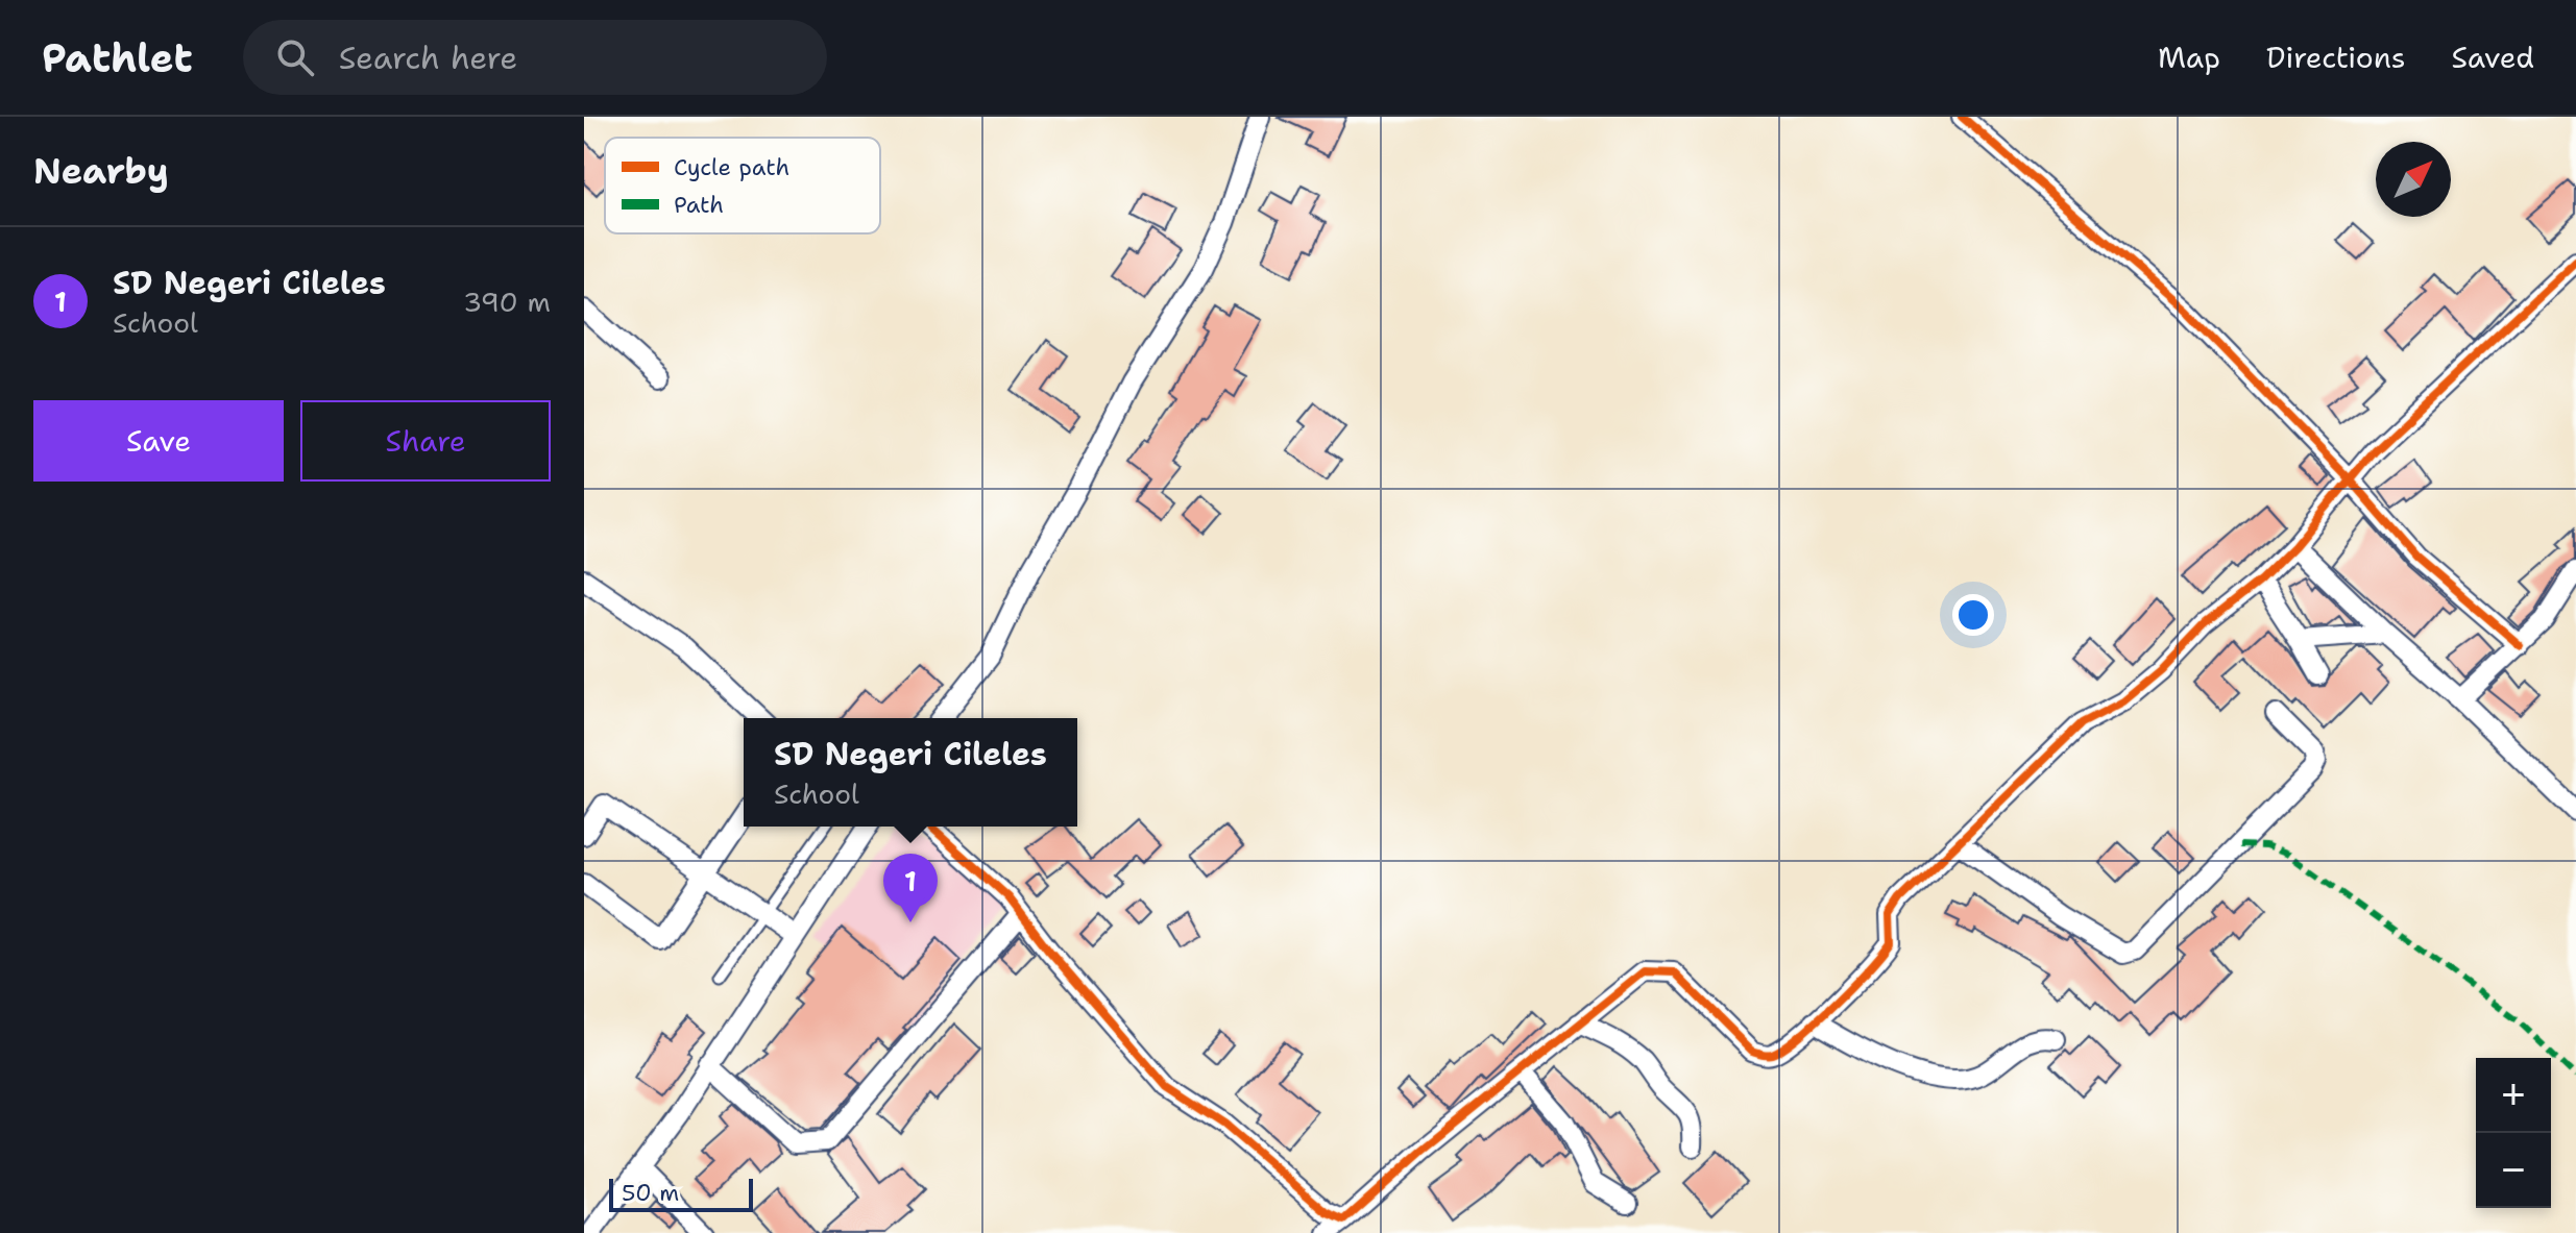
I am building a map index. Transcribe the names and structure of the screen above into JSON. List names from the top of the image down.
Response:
{
  "legend": ["Cycle path", "Path"],
  "scale_bar": "50 m",
  "north": "top right",
  "page": {
    "header": "Pathlet",
    "search": "Search here",
    "nav": ["Map", "Directions", "Saved"],
    "heading": "Nearby",
    "list": [
      {
        "mark": "1",
        "name": "SD Negeri Cileles",
        "note": "School",
        "value": "390 m"
      }
    ],
    "buttons": ["Save", "Share"],
    "popup": ["SD Negeri Cileles", "School"],
    "pins": "1",
    "map_buttons": ["+", "−"],
    "scale": "50 m"
  }
}
